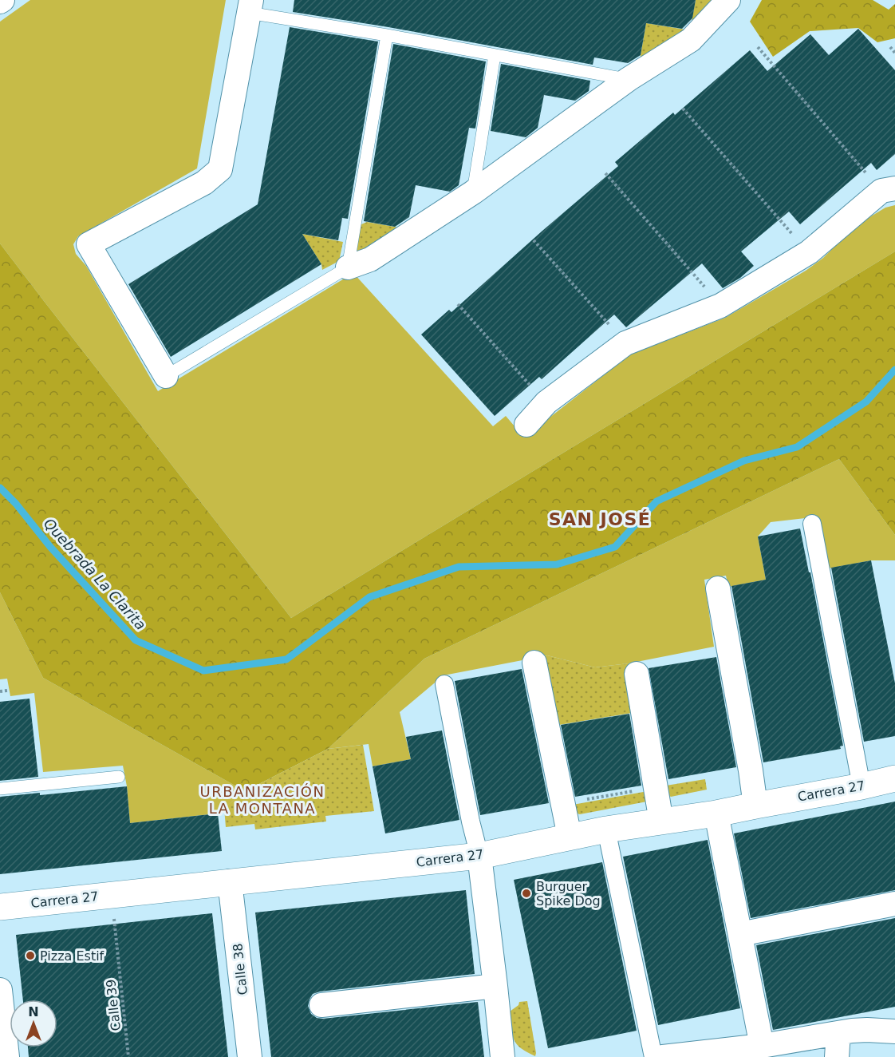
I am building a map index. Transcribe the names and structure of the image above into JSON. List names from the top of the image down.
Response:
{
  "streets": {
    "street": ["Carrera 27", "Calle 38"],
    "path": ["Calle 39"]
  },
  "crossings": [
    ["Carrera 27", "Calle 38"],
    ["Carrera 27", "Calle 39"]
  ],
  "districts": ["SAN JOSÉ", "URBANIZACIÓN LA MONTANA"],
  "water": ["Quebrada La Clarita"],
  "places": ["Burguer Spike Dog", "Pizza Estif"],
  "north": "top"
}
